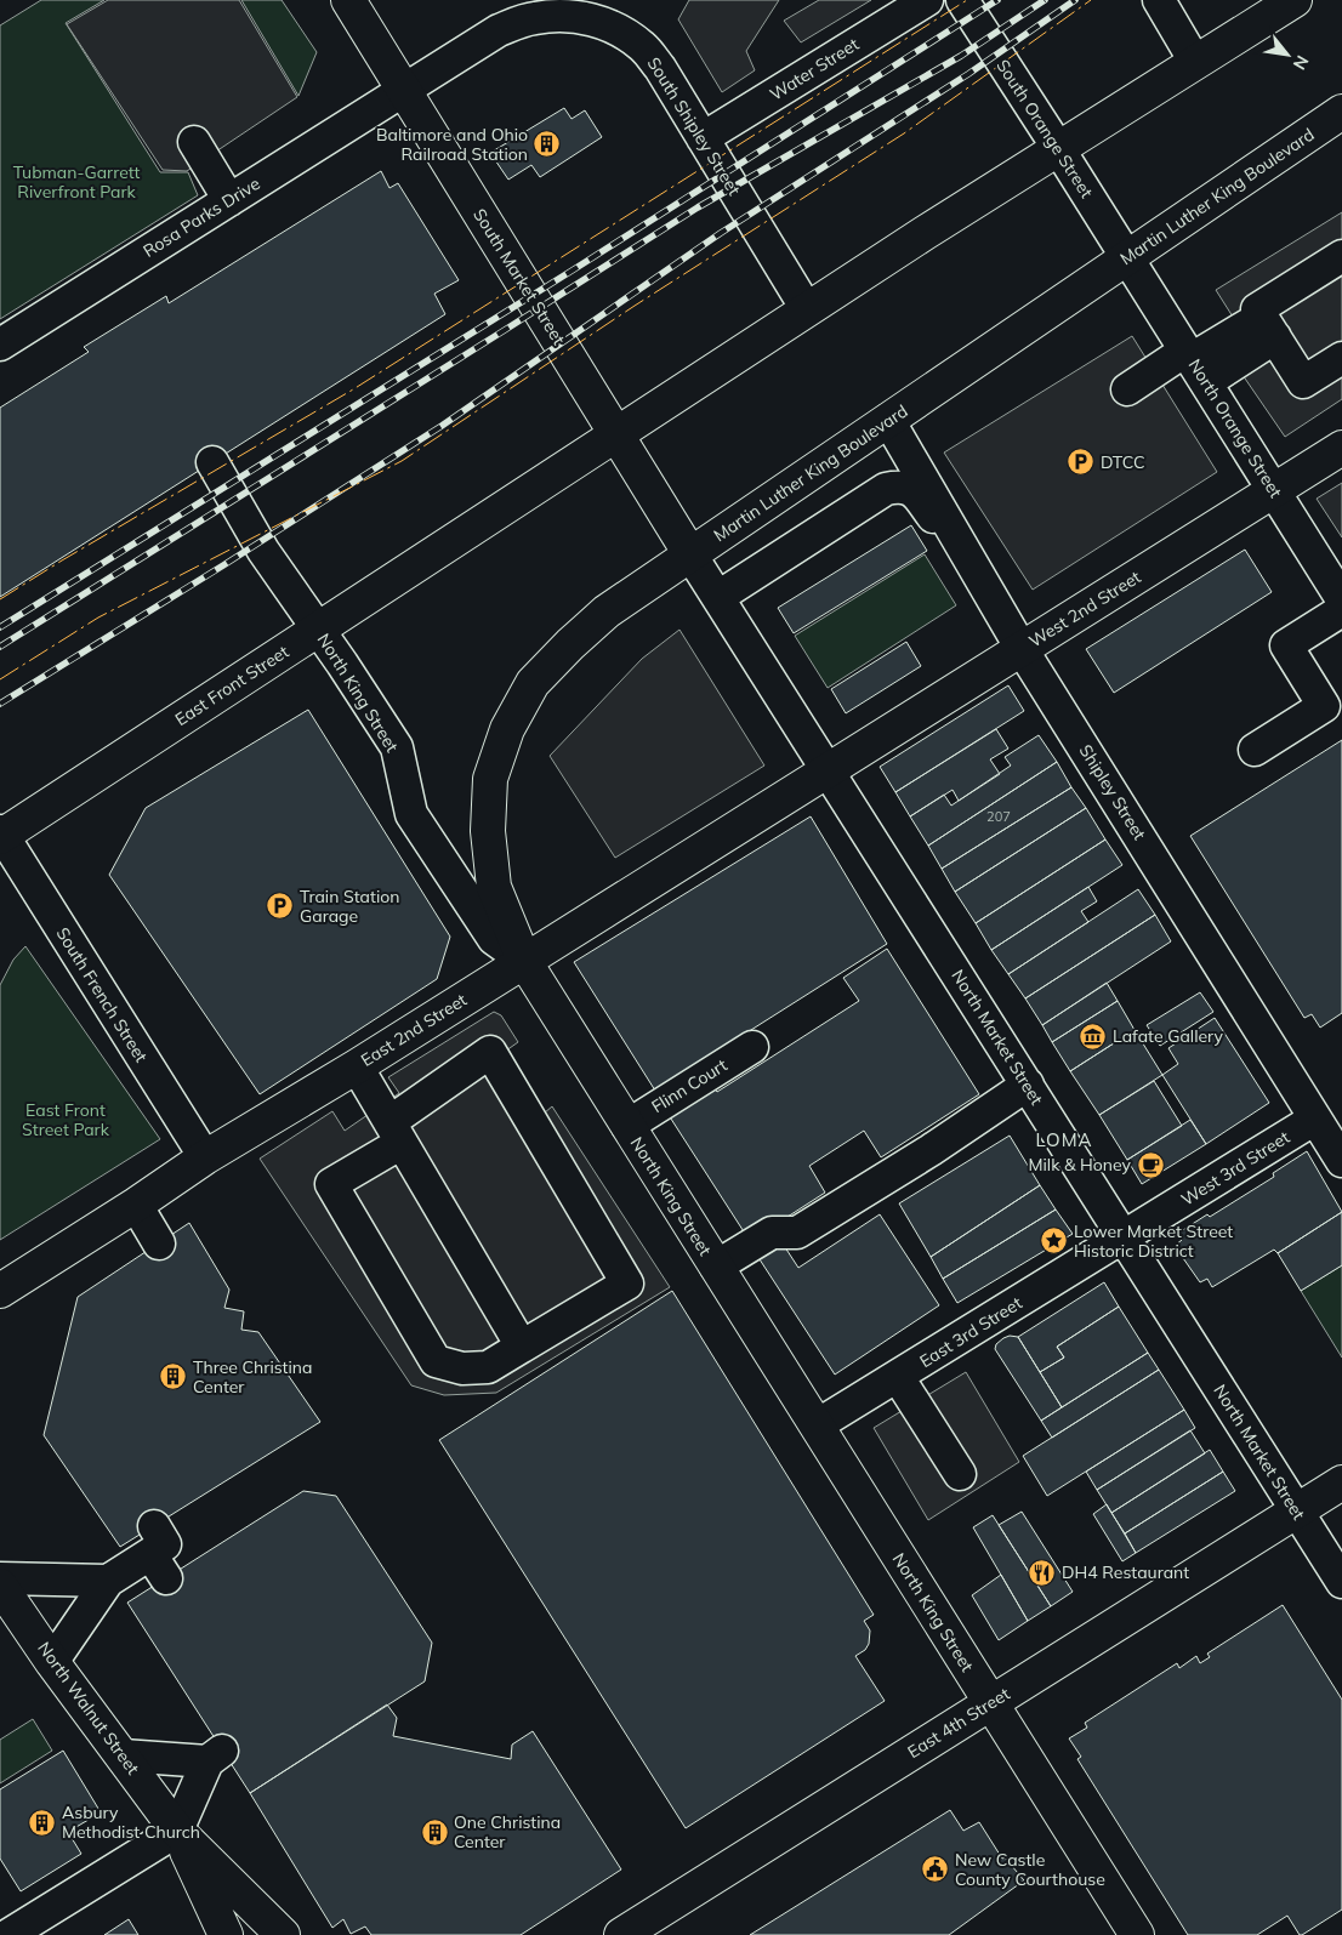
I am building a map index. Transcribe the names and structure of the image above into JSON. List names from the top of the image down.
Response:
{
  "streets": {
    "main road": [
      "Martin Luther King Boulevard",
      "South Market Street",
      "West 2nd Street",
      "East Front Street",
      "North King Street",
      "East 2nd Street",
      "North Walnut Street",
      "East 4th Street"
    ],
    "street": [
      "Water Street",
      "South Shipley Street",
      "South Orange Street",
      "Rosa Parks Drive",
      "North Orange Street",
      "Shipley Street",
      "South French Street",
      "North Market Street",
      "Flinn Court",
      "West 3rd Street",
      "East 3rd Street"
    ]
  },
  "crossings": [
    ["Water Street", "South Shipley Street"],
    ["South Shipley Street", "Rosa Parks Drive"],
    ["South Shipley Street", "South Market Street"],
    ["South Orange Street", "Martin Luther King Boulevard"],
    ["South Orange Street", "North Orange Street"],
    ["Martin Luther King Boulevard", "South Market Street"],
    ["Martin Luther King Boulevard", "North Orange Street"],
    ["Martin Luther King Boulevard", "North King Street"],
    ["Martin Luther King Boulevard", "Shipley Street"],
    ["Martin Luther King Boulevard", "East 2nd Street"],
    ["Martin Luther King Boulevard", "North Market Street"],
    ["Rosa Parks Drive", "South Market Street"],
    ["South Market Street", "East Front Street"],
    ["South Market Street", "North Market Street"],
    ["North Orange Street", "West 2nd Street"],
    ["West 2nd Street", "Shipley Street"],
    ["West 2nd Street", "East 2nd Street"],
    ["West 2nd Street", "North Market Street"],
    ["East Front Street", "North King Street"],
    ["East Front Street", "South French Street"],
    ["North King Street", "East 2nd Street"],
    ["North King Street", "Flinn Court"],
    ["North King Street", "East 3rd Street"],
    ["North King Street", "East 4th Street"],
    ["Shipley Street", "West 3rd Street"],
    ["South French Street", "East 2nd Street"],
    ["East 2nd Street", "North Market Street"],
    ["North Market Street", "West 3rd Street"],
    ["North Market Street", "East 3rd Street"],
    ["North Market Street", "East 4th Street"],
    ["West 3rd Street", "East 3rd Street"]
  ],
  "districts": ["LOMA"],
  "parks": ["Tubman-Garrett Riverfront Park", "East Front Street Park"],
  "places": {
    "building": [
      "Baltimore and Ohio Railroad Station",
      "Three Christina Center",
      "Asbury Methodist Church",
      "One Christina Center"
    ],
    "parking": ["DTCC", "Train Station Garage"],
    "museum": ["Lafate Gallery"],
    "cafe": ["Milk & Honey"],
    "place": ["Lower Market Street Historic District"],
    "restaurant": ["DH4 Restaurant"],
    "public building": ["New Castle County Courthouse"]
  },
  "house_numbers": ["207"],
  "north": "bottom right"
}
